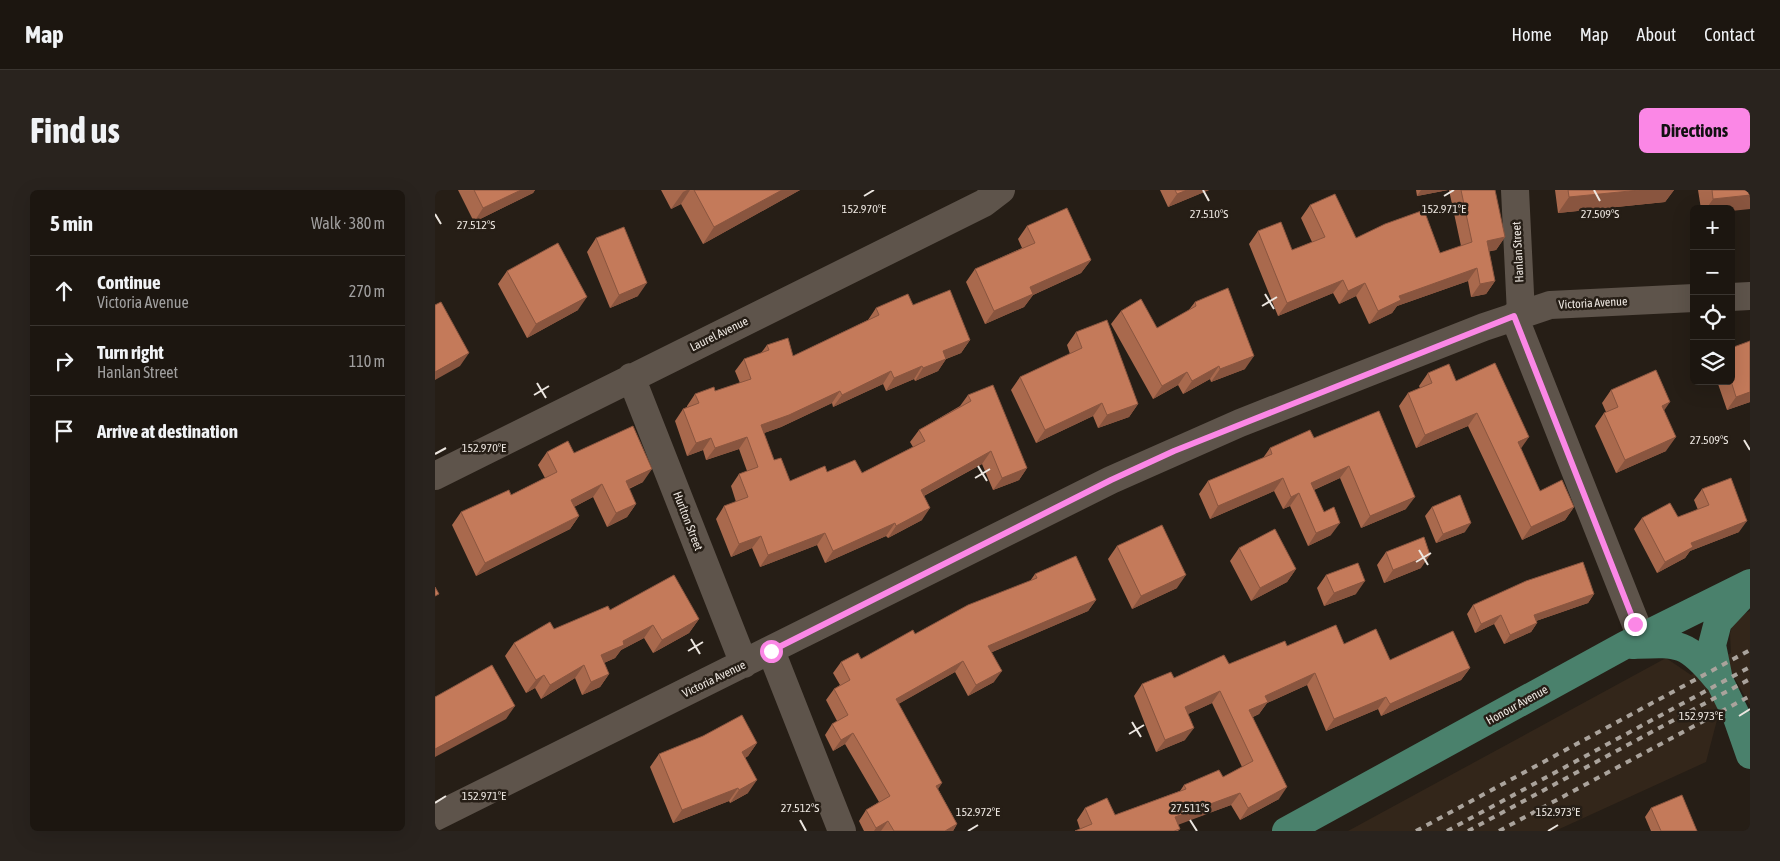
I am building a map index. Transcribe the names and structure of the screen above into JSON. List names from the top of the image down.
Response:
{
  "streets": {
    "main road": ["Honour Avenue"],
    "street": [
      "Hanlan Street",
      "Victoria Avenue",
      "Laurel Avenue",
      "Hurlton Street"
    ]
  },
  "crossings": [
    ["Hanlan Street", "Victoria Avenue"],
    ["Hanlan Street", "Honour Avenue"],
    ["Victoria Avenue", "Hurlton Street"],
    ["Laurel Avenue", "Hurlton Street"]
  ],
  "page": {
    "header": "Map",
    "nav": [
      "Home",
      "Map",
      "About",
      "Contact"
    ],
    "buttons": "Directions",
    "title": "Find us",
    "heading": ["5 min", "Walk · 380 m"],
    "map_buttons": ["+", "−"],
    "list": [
      ["Continue", "Victoria Avenue", "270 m"],
      ["Turn right", "Hanlan Street", "110 m"],
      "Arrive at destination"
    ]
  },
  "coordinates": [
    "152.970°E",
    "152.971°E",
    "27.510°S",
    "27.509°S",
    "27.512°S",
    "152.973°E",
    "27.511°S",
    "152.972°E"
  ]
}
